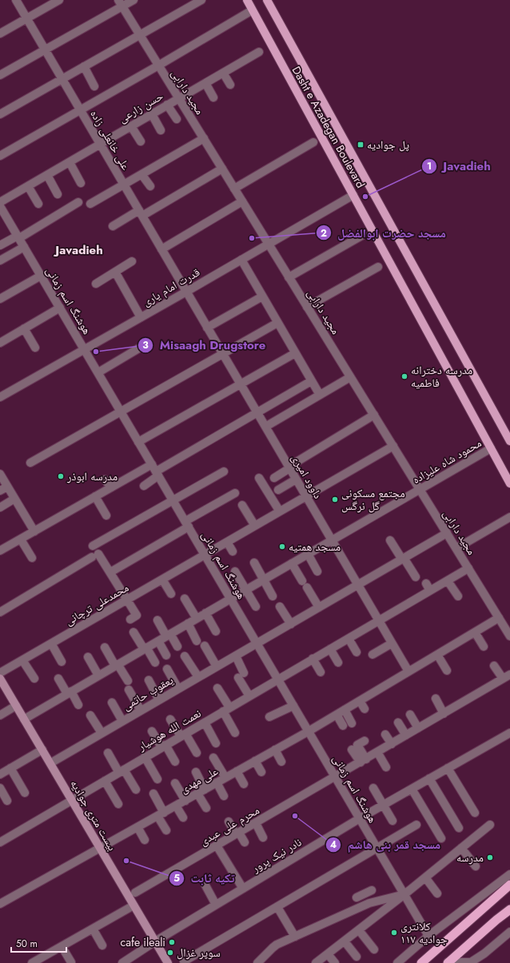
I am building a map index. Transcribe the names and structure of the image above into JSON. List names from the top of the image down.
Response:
{
  "streets": {
    "main road": ["Dasht e Azadegan Boulevard", "بیست متری جوادیه"],
    "street": [
      "مجید دارابی",
      "حسن زارعی",
      "علی خانعلی زاده",
      "قدرت امام یاری",
      "هوشنگ اسم زمانی",
      "محمود شاه علیزاده",
      "داوود امیری",
      "محمدعلی ترچانی",
      "یعقوب حاتمی",
      "نعمت الله هوشیار",
      "علی مهدی",
      "محرم علی عبدی",
      "نادر نیک پرور"
    ]
  },
  "crossings": [
    ["مجید دارابی", "حسن زارعی"],
    ["مجید دارابی", "قدرت امام یاری"],
    ["مجید دارابی", "محمود شاه علیزاده"],
    ["مجید دارابی", "محمدعلی ترچانی"],
    ["مجید دارابی", "یعقوب حاتمی"],
    ["مجید دارابی", "نعمت الله هوشیار"],
    ["مجید دارابی", "علی مهدی"],
    ["حسن زارعی", "علی خانعلی زاده"],
    ["Dasht e Azadegan Boulevard", "قدرت امام یاری"],
    ["Dasht e Azadegan Boulevard", "محمود شاه علیزاده"],
    ["علی خانعلی زاده", "قدرت امام یاری"],
    ["علی خانعلی زاده", "داوود امیری"],
    ["قدرت امام یاری", "هوشنگ اسم زمانی"],
    ["قدرت امام یاری", "داوود امیری"],
    ["هوشنگ اسم زمانی", "محمود شاه علیزاده"],
    ["هوشنگ اسم زمانی", "محمدعلی ترچانی"],
    ["هوشنگ اسم زمانی", "یعقوب حاتمی"],
    ["هوشنگ اسم زمانی", "نعمت الله هوشیار"],
    ["هوشنگ اسم زمانی", "علی مهدی"],
    ["هوشنگ اسم زمانی", "محرم علی عبدی"],
    ["هوشنگ اسم زمانی", "نادر نیک پرور"],
    ["محمود شاه علیزاده", "داوود امیری"],
    ["محمود شاه علیزاده", "بیست متری جوادیه"],
    ["داوود امیری", "محمدعلی ترچانی"],
    ["داوود امیری", "یعقوب حاتمی"],
    ["داوود امیری", "نعمت الله هوشیار"],
    ["داوود امیری", "علی مهدی"],
    ["یعقوب حاتمی", "بیست متری جوادیه"],
    ["نعمت الله هوشیار", "بیست متری جوادیه"],
    ["علی مهدی", "بیست متری جوادیه"],
    ["بیست متری جوادیه", "نادر نیک پرور"]
  ],
  "districts": ["Javadieh"],
  "places": {
    "transit": ["پل جوادیه"],
    "other": [
      "Javadieh",
      "مسجد حضرت ابوالفضل",
      "Misaagh Drugstore",
      "مدرسه دخترانه فاطمیه",
      "مدرسه ابوذر",
      "مجتمع مسکونی گل نرگس",
      "مسجد همتیه",
      "مسجد قمر بنی هاشم",
      "مدرسه",
      "تکیه ثابت",
      "کلانتری ۱۱۷ جوادیه",
      "cafe ileali",
      "سوپر غزال"
    ]
  },
  "scale_bar": "50 m"
}
